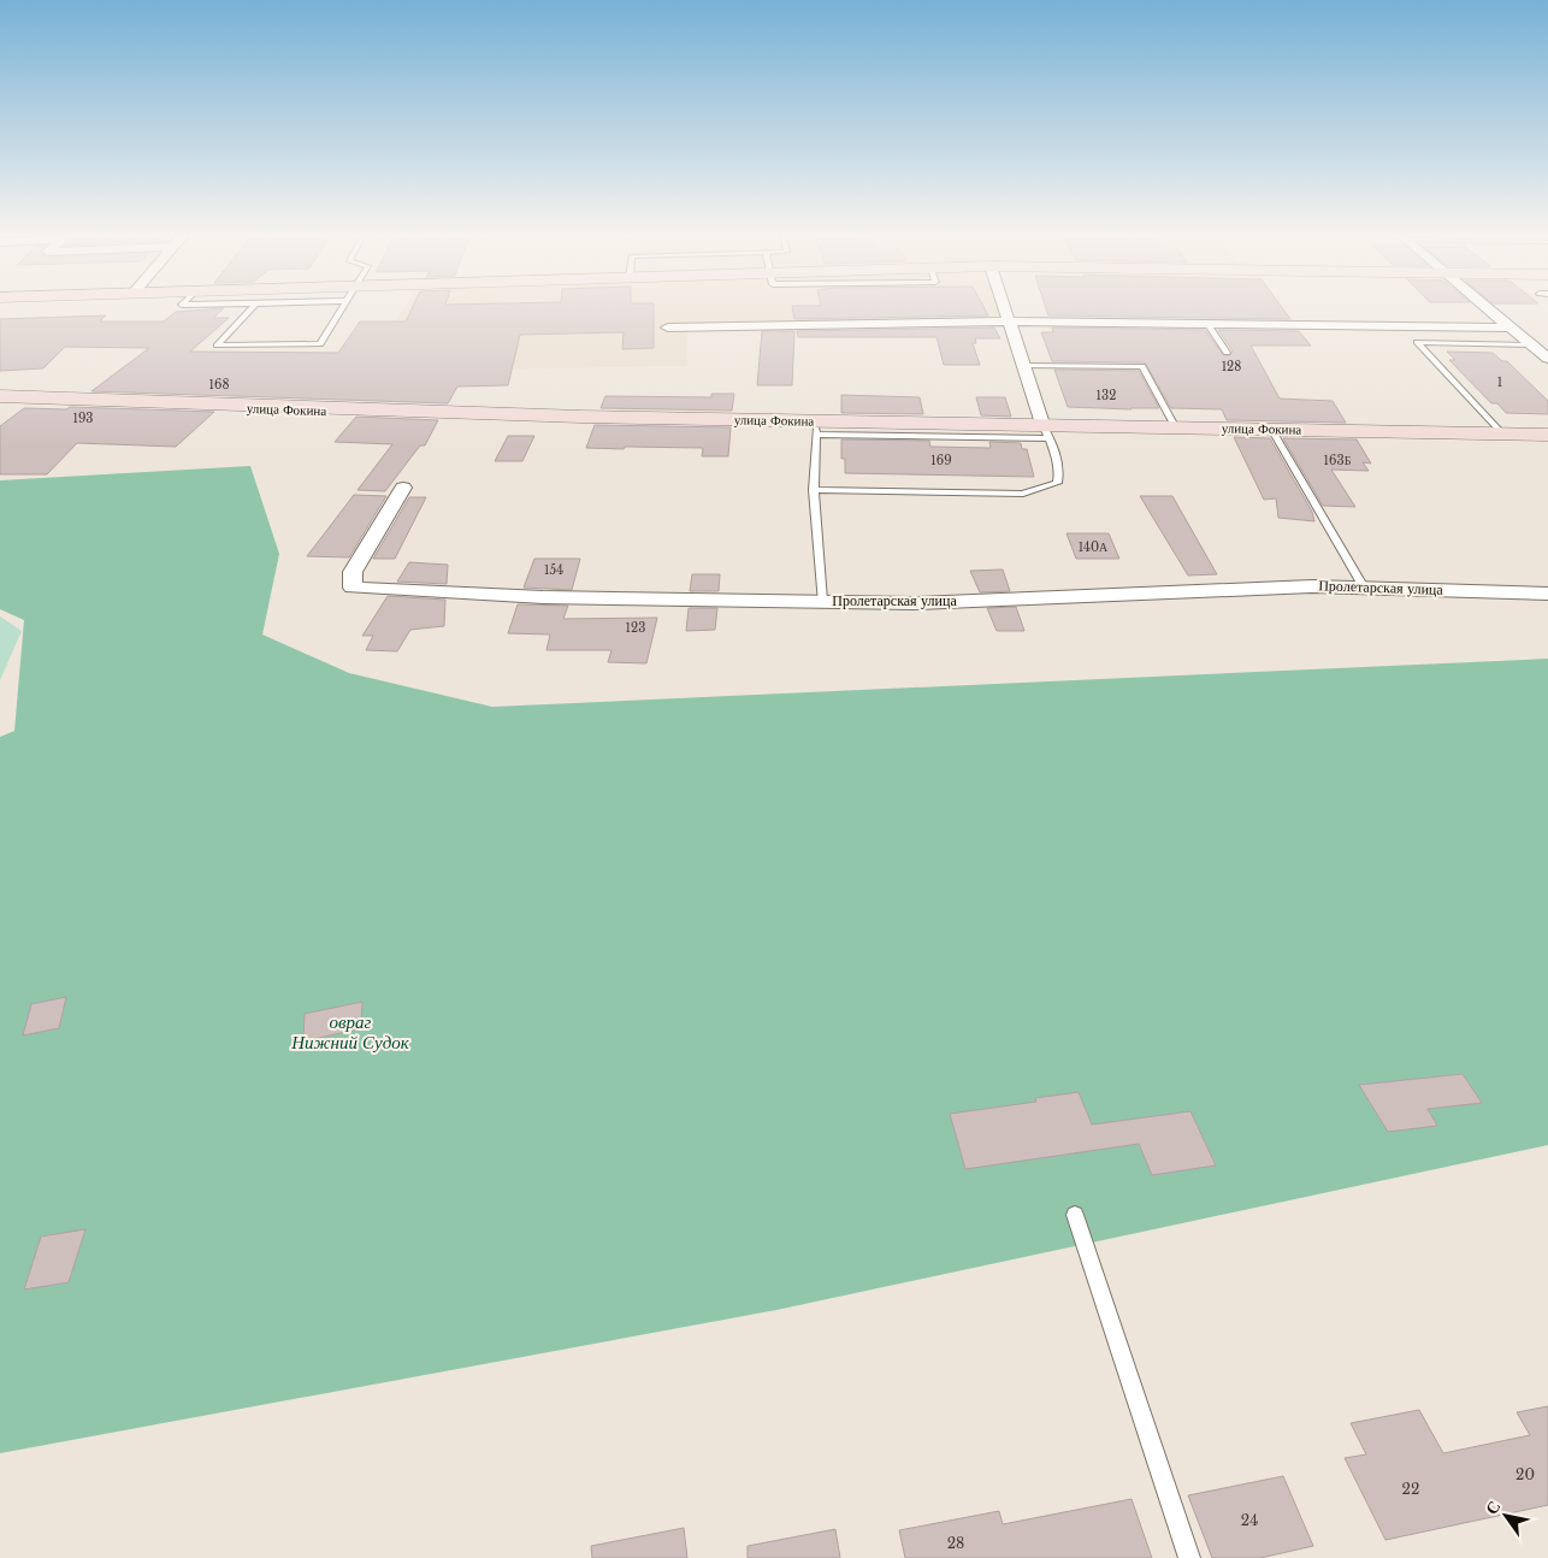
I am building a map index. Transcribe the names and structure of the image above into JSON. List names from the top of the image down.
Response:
{
  "streets": {
    "main road": ["улица Фокина"],
    "street": ["Пролетарская улица"]
  },
  "parks": ["овраг Нижний Судок"],
  "house_numbers": [
    "128",
    "1",
    "168",
    "132",
    "193",
    "169",
    "163Б",
    "140А",
    "154",
    "123",
    "20",
    "22",
    "24",
    "28"
  ],
  "north": "top left"
}
